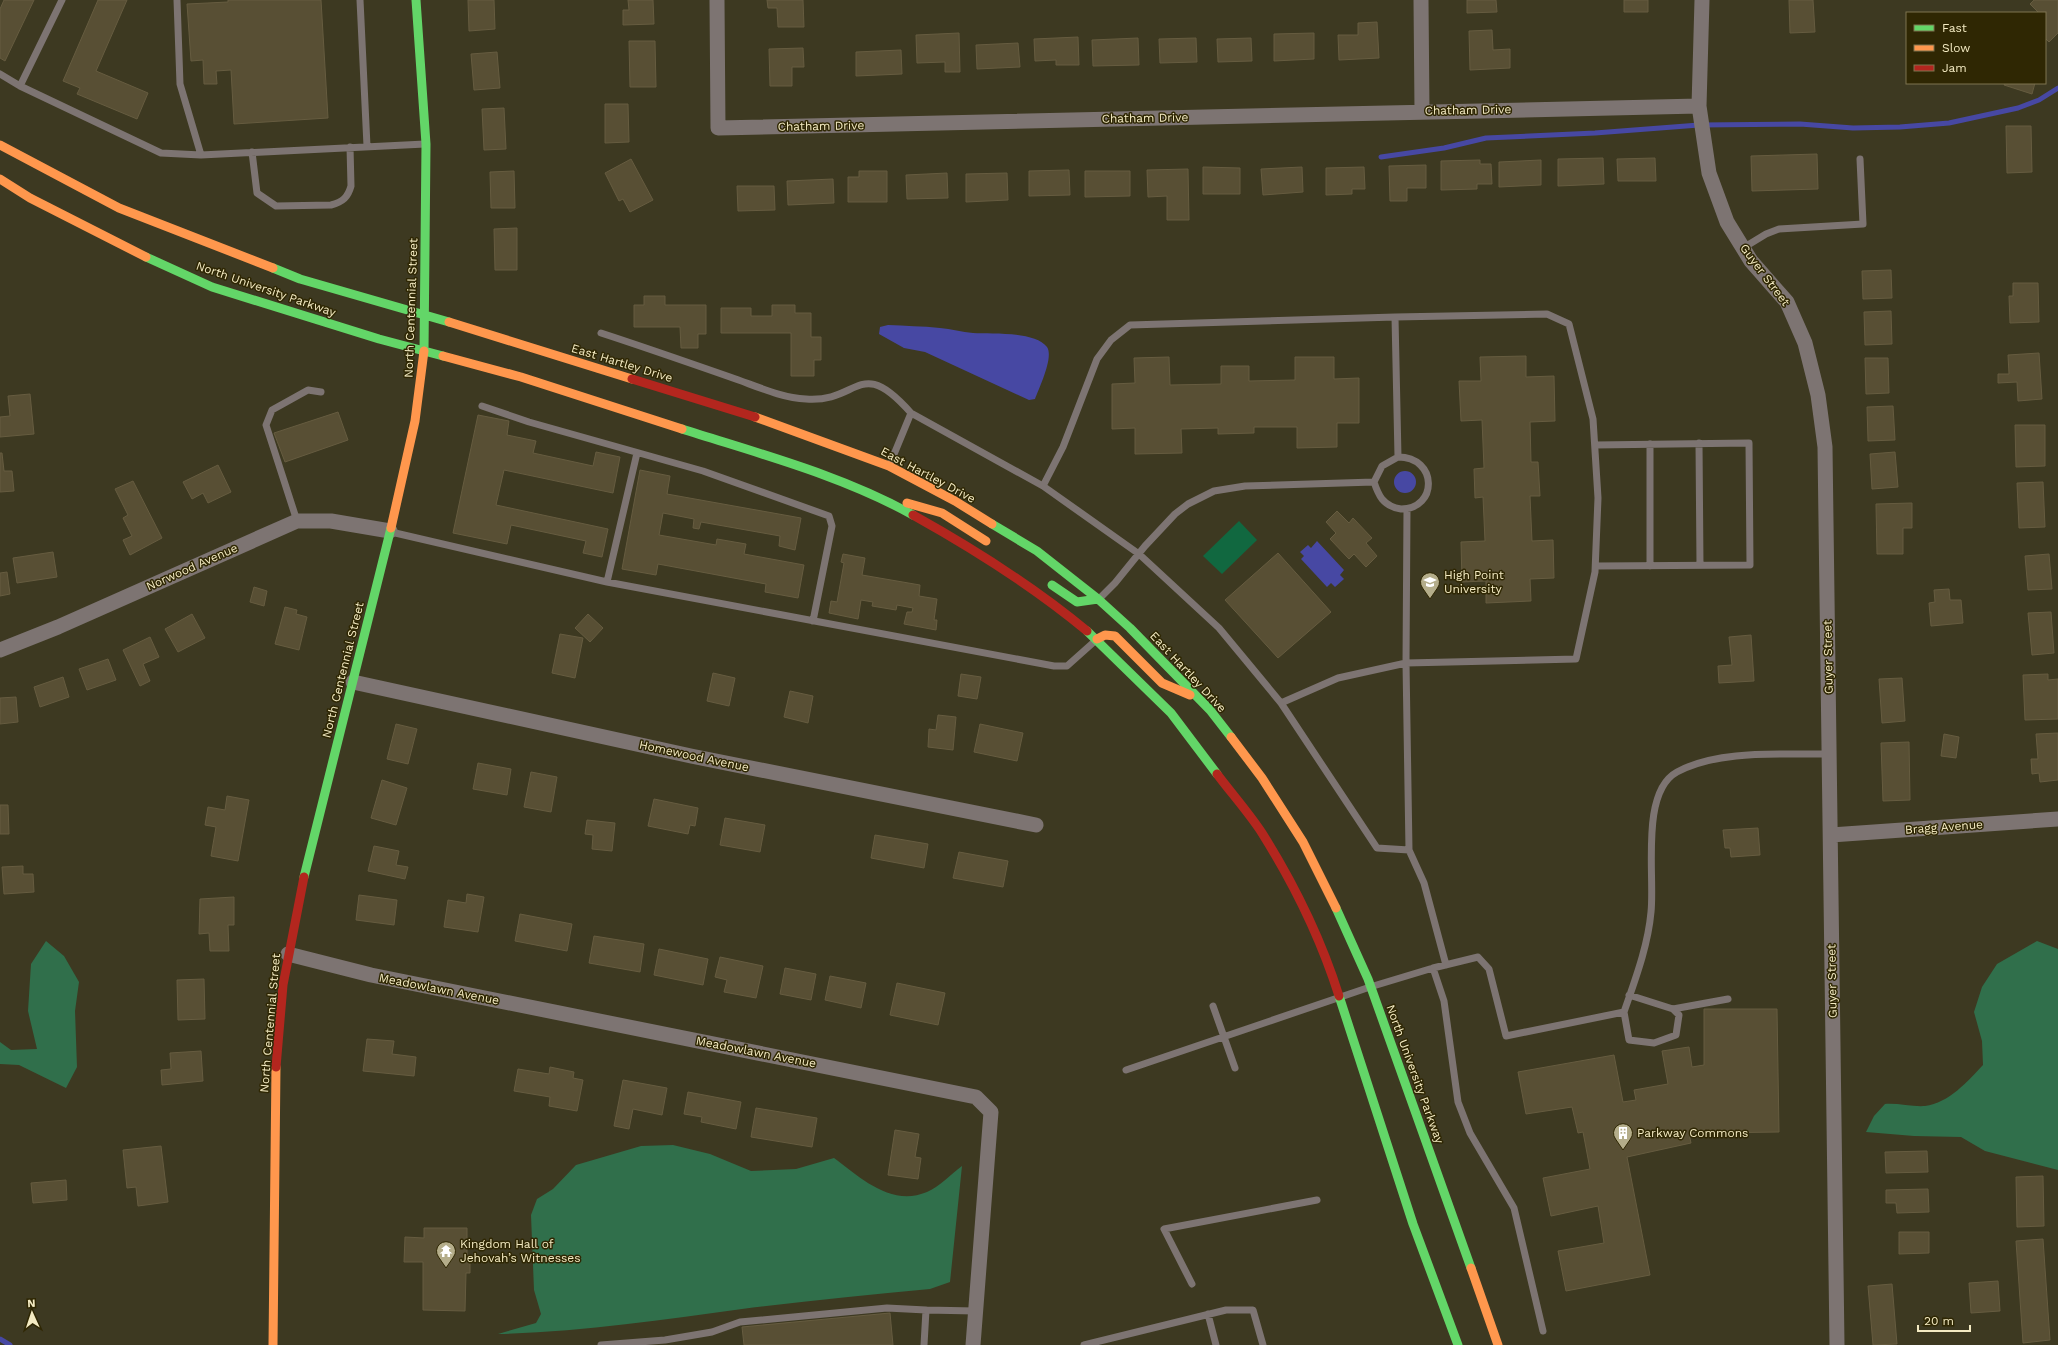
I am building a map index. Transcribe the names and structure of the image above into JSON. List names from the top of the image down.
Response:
{
  "streets": {
    "main road": ["North University Parkway", "North Centennial Street", "East Hartley Drive"],
    "street": [
      "Chatham Drive",
      "Guyer Street",
      "Norwood Avenue",
      "Homewood Avenue",
      "Bragg Avenue",
      "Meadowlawn Avenue"
    ]
  },
  "crossings": [
    ["Chatham Drive", "Guyer Street"],
    ["Guyer Street", "Bragg Avenue"],
    ["North University Parkway", "North Centennial Street"],
    ["North University Parkway", "East Hartley Drive"],
    ["North Centennial Street", "East Hartley Drive"],
    ["North Centennial Street", "Norwood Avenue"],
    ["North Centennial Street", "Homewood Avenue"],
    ["North Centennial Street", "Meadowlawn Avenue"]
  ],
  "places": {
    "school or university": ["High Point University"],
    "building": ["Parkway Commons"],
    "temple": ["Kingdom Hall of Jehovah’s Witnesses"]
  },
  "legend": ["Fast", "Slow", "Jam"],
  "scale_bar": "20 m",
  "north": "top"
}
